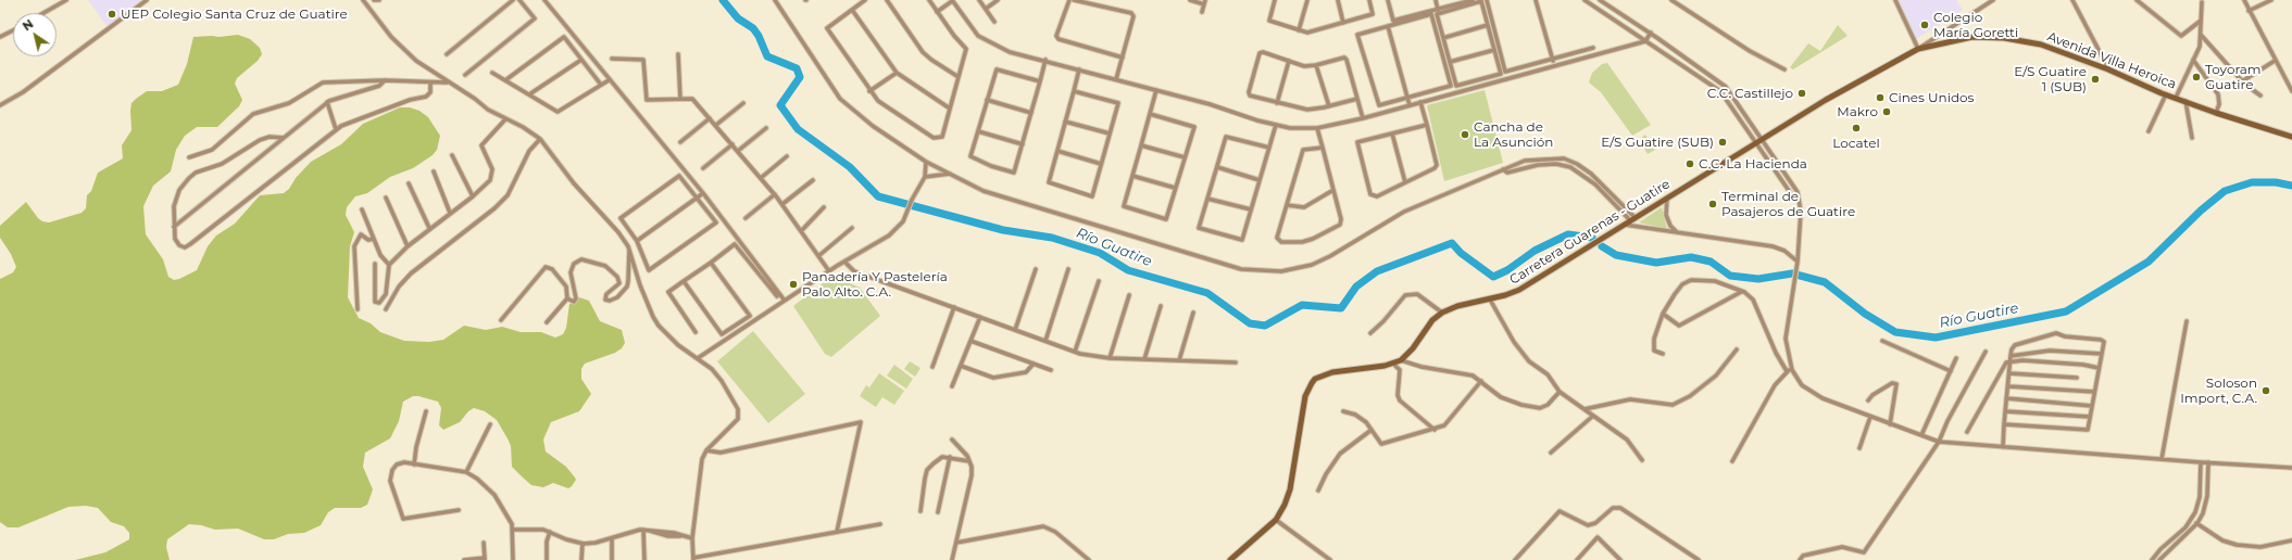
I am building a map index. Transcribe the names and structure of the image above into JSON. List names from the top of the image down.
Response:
{
  "streets": {
    "main road": ["Avenida Villa Heroica", "Carretera Guarenas - Guatire"]
  },
  "crossings": [
    ["Avenida Villa Heroica", "Carretera Guarenas - Guatire"]
  ],
  "water": ["Río Guatire"],
  "places": [
    "UEP Colegio Santa Cruz de Guatire",
    "Colegio María Goretti",
    "Toyoram Guatire",
    "E/S Guatire 1 (SUB)",
    "C.C. Castillejo",
    "Cines Unidos",
    "Makro",
    "Locatel",
    "Cancha de La Asunción",
    "E/S Guatire (SUB)",
    "C.C. La Hacienda",
    "Terminal de Pasajeros de Guatire",
    "Panadería Y Pastelería Palo Alto. C.A.",
    "Soloson Import, C.A."
  ],
  "north": "top left"
}
